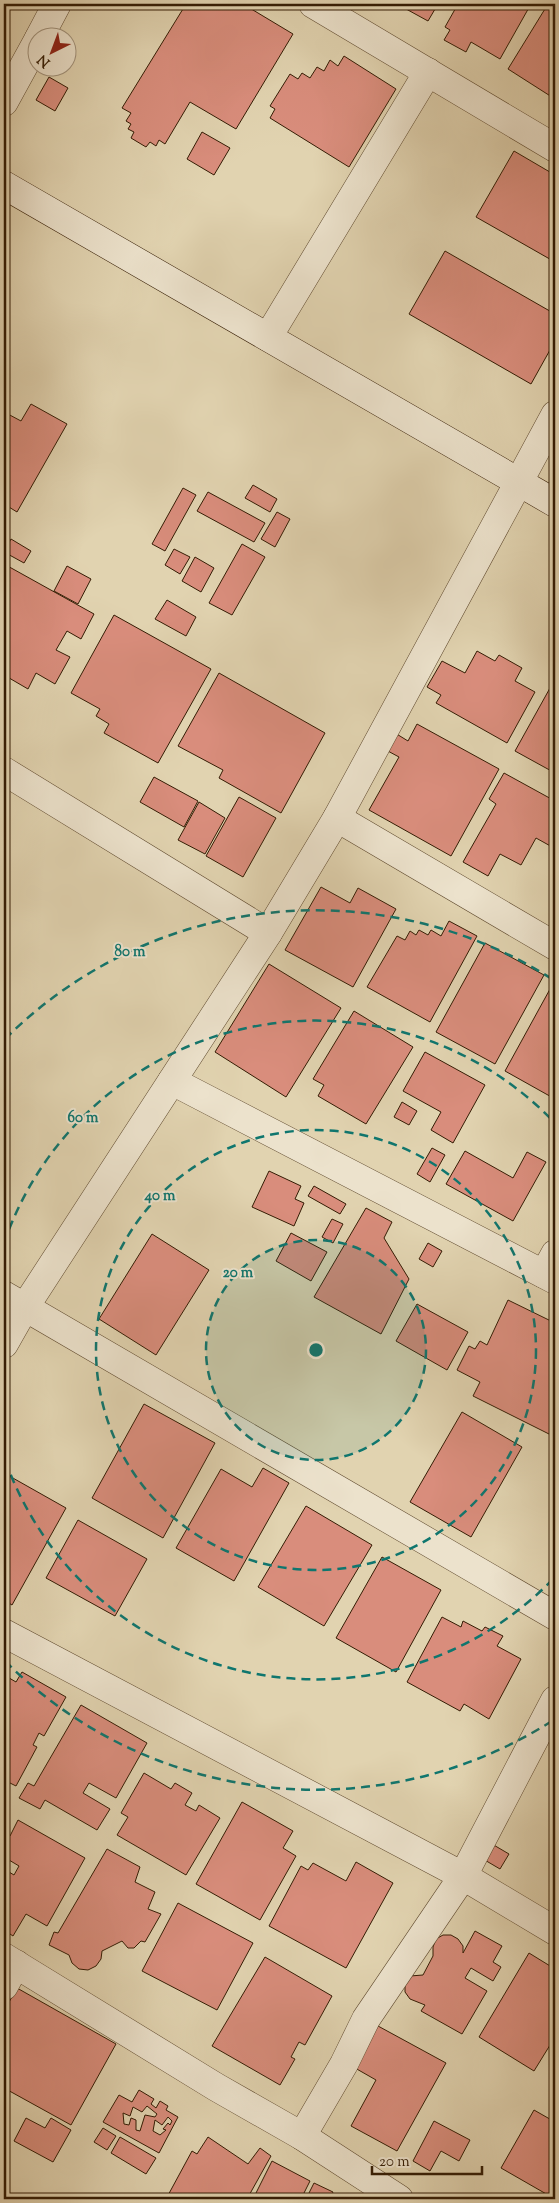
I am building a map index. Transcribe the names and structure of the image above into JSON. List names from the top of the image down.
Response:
{
  "scale_bar": "20 m",
  "north": "bottom left",
  "rings": [
    "80 m",
    "60 m",
    "40 m",
    "20 m"
  ]
}
